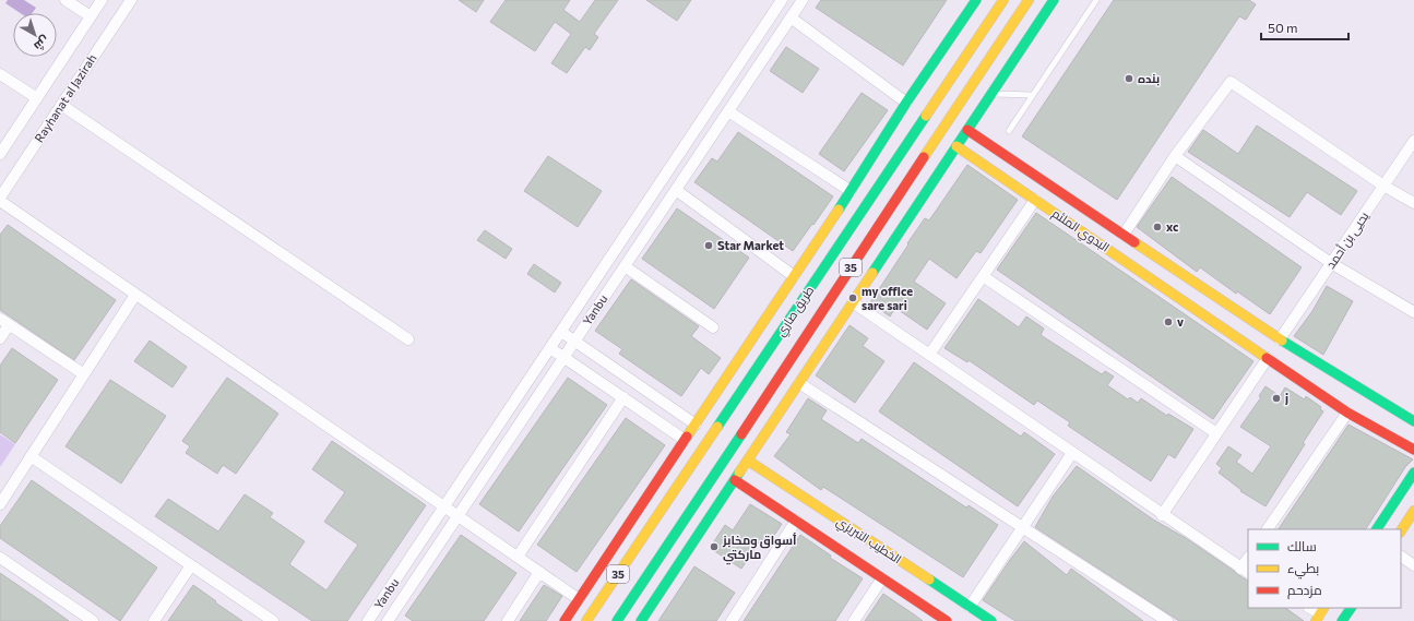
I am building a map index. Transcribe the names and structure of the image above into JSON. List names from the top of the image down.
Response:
{
  "streets": {
    "main road": [
      "البدوي الملثم",
      "35",
      "طريق صاري",
      "الخطيب التبريزي"
    ],
    "street": ["Rayhanat al Jazirah", "يحيى بن أحمد", "Yanbu"]
  },
  "crossings": [
    ["البدوي الملثم", "يحيى بن أحمد"]
  ],
  "places": [
    "بنده",
    "xc",
    "Star Market",
    "my office sare sari",
    "v",
    "j",
    "أسواق ومخابز ماركتي"
  ],
  "legend": ["سالك", "بطيء", "مزدحم"],
  "scale_bar": "50 m",
  "north": "bottom right"
}
